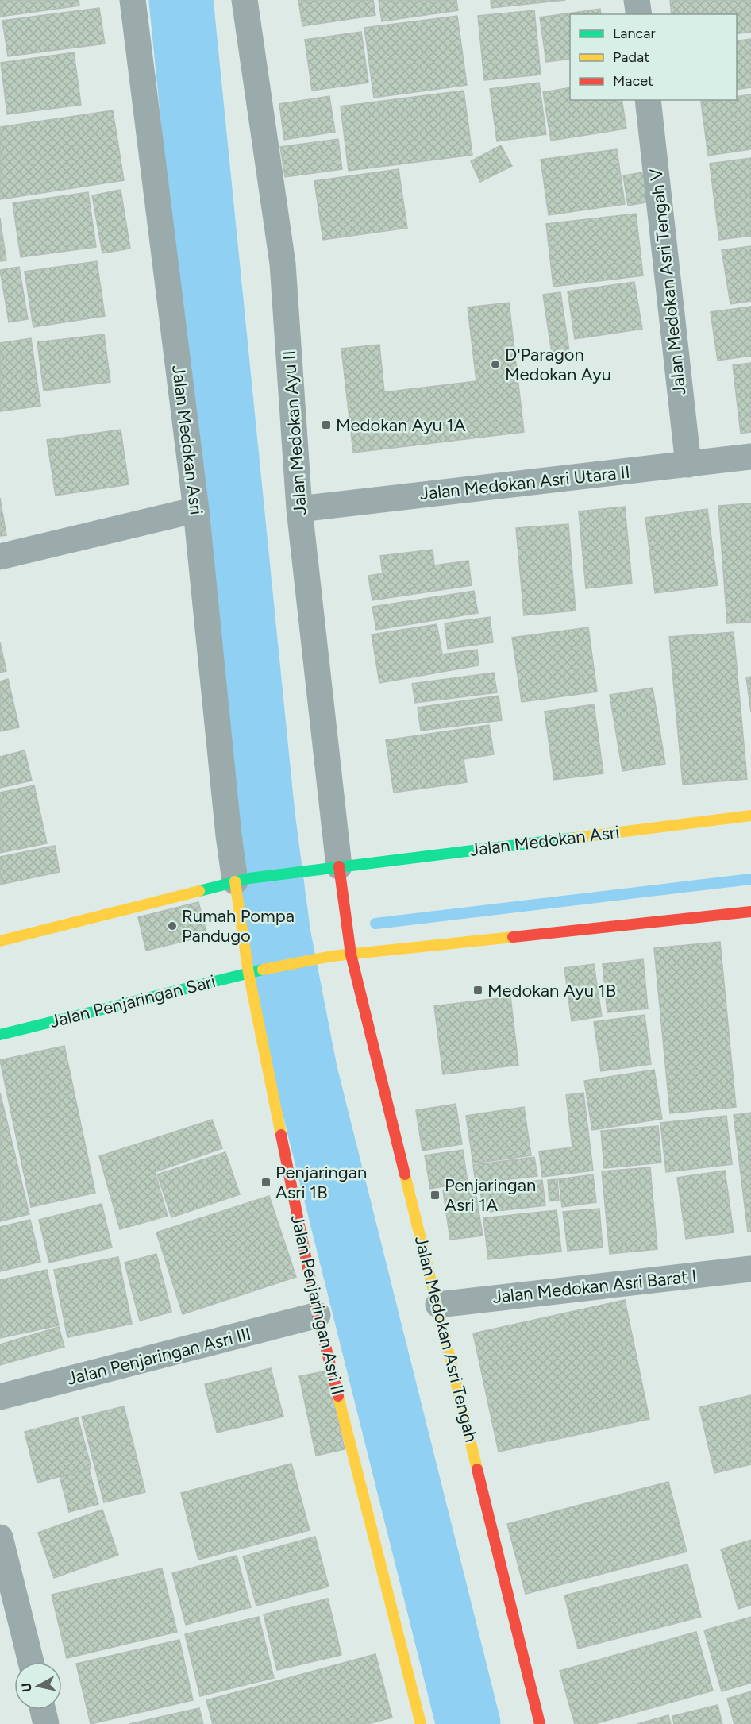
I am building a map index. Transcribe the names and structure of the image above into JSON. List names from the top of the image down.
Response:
{
  "streets": {
    "street": [
      "Jalan Medokan Asri Tengah V",
      "Jalan Medokan Ayu II",
      "Jalan Medokan Asri",
      "Jalan Medokan Asri Utara II",
      "Jalan Penjaringan Sari",
      "Jalan Medokan Asri Barat I",
      "Jalan Penjaringan Asri II",
      "Jalan Medokan Asri Tengah",
      "Jalan Penjaringan Asri III"
    ]
  },
  "crossings": [
    ["Jalan Medokan Asri Tengah V", "Jalan Medokan Asri Utara II"],
    ["Jalan Medokan Ayu II", "Jalan Medokan Asri"],
    ["Jalan Medokan Ayu II", "Jalan Medokan Asri Utara II"],
    ["Jalan Medokan Asri", "Jalan Penjaringan Asri II"],
    ["Jalan Penjaringan Sari", "Jalan Penjaringan Asri II"],
    ["Jalan Penjaringan Sari", "Jalan Medokan Asri Tengah"],
    ["Jalan Medokan Asri Barat I", "Jalan Medokan Asri Tengah"],
    ["Jalan Penjaringan Asri II", "Jalan Penjaringan Asri III"]
  ],
  "places": {
    "other": ["D'Paragon Medokan Ayu", "Rumah Pompa Pandugo"],
    "transit": [
      "Medokan Ayu 1A",
      "Medokan Ayu 1B",
      "Penjaringan Asri 1B",
      "Penjaringan Asri 1A"
    ]
  },
  "legend": ["Lancar", "Padat", "Macet"],
  "north": "left"
}
